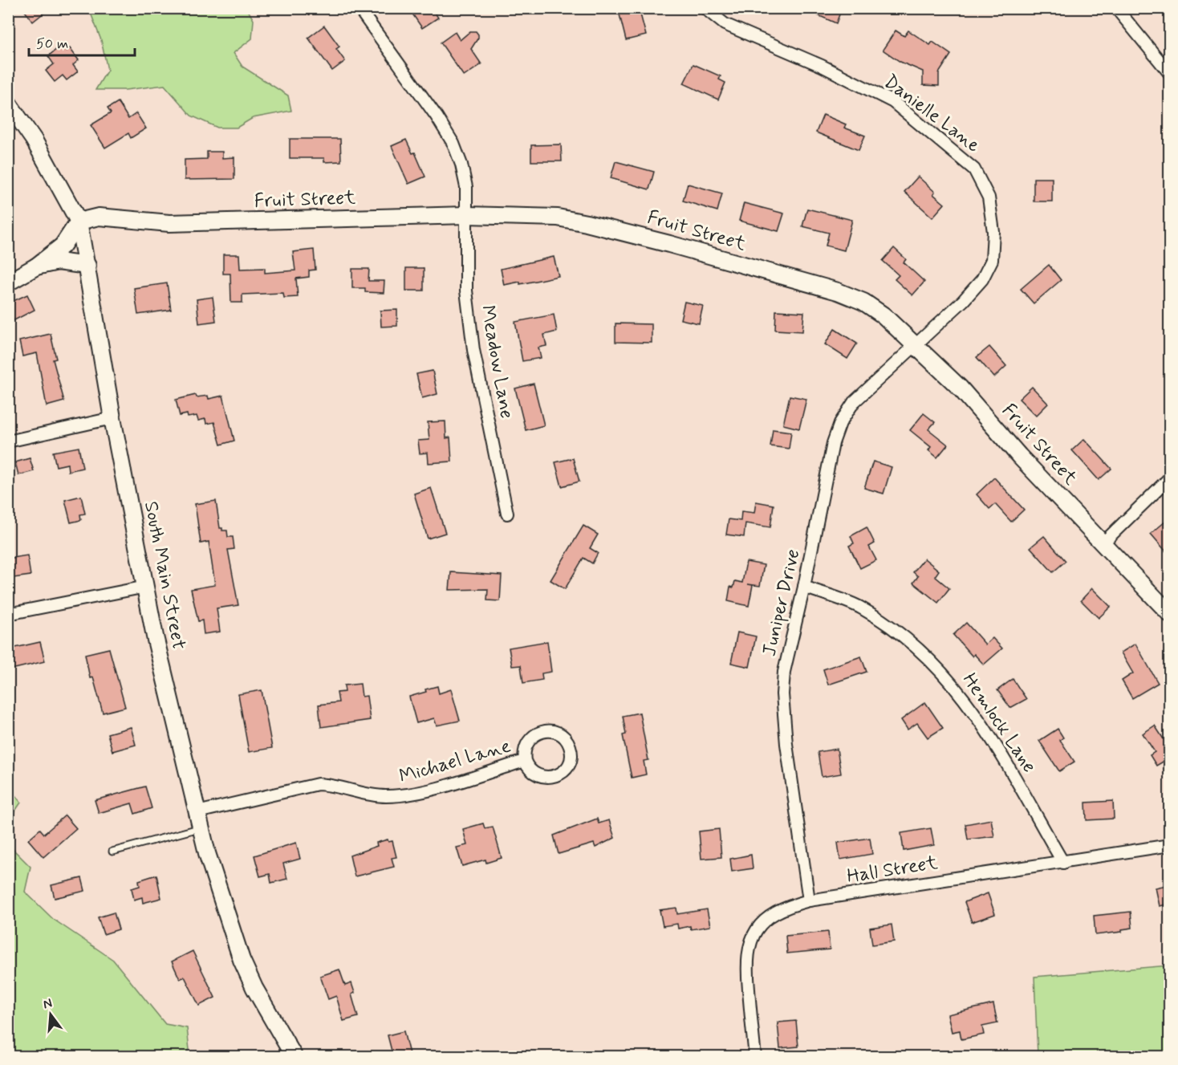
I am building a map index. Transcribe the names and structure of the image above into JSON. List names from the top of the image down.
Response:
{
  "streets": {
    "street": [
      "Danielle Lane",
      "Fruit Street",
      "Meadow Lane",
      "South Main Street",
      "Juniper Drive",
      "Hemlock Lane",
      "Michael Lane",
      "Hall Street"
    ]
  },
  "crossings": [
    ["Danielle Lane", "Fruit Street"],
    ["Danielle Lane", "Juniper Drive"],
    ["Fruit Street", "Meadow Lane"],
    ["Fruit Street", "South Main Street"],
    ["Fruit Street", "Juniper Drive"],
    ["South Main Street", "Michael Lane"],
    ["Juniper Drive", "Hemlock Lane"],
    ["Juniper Drive", "Hall Street"],
    ["Hemlock Lane", "Hall Street"]
  ],
  "scale_bar": "50 m",
  "north": "top"
}
